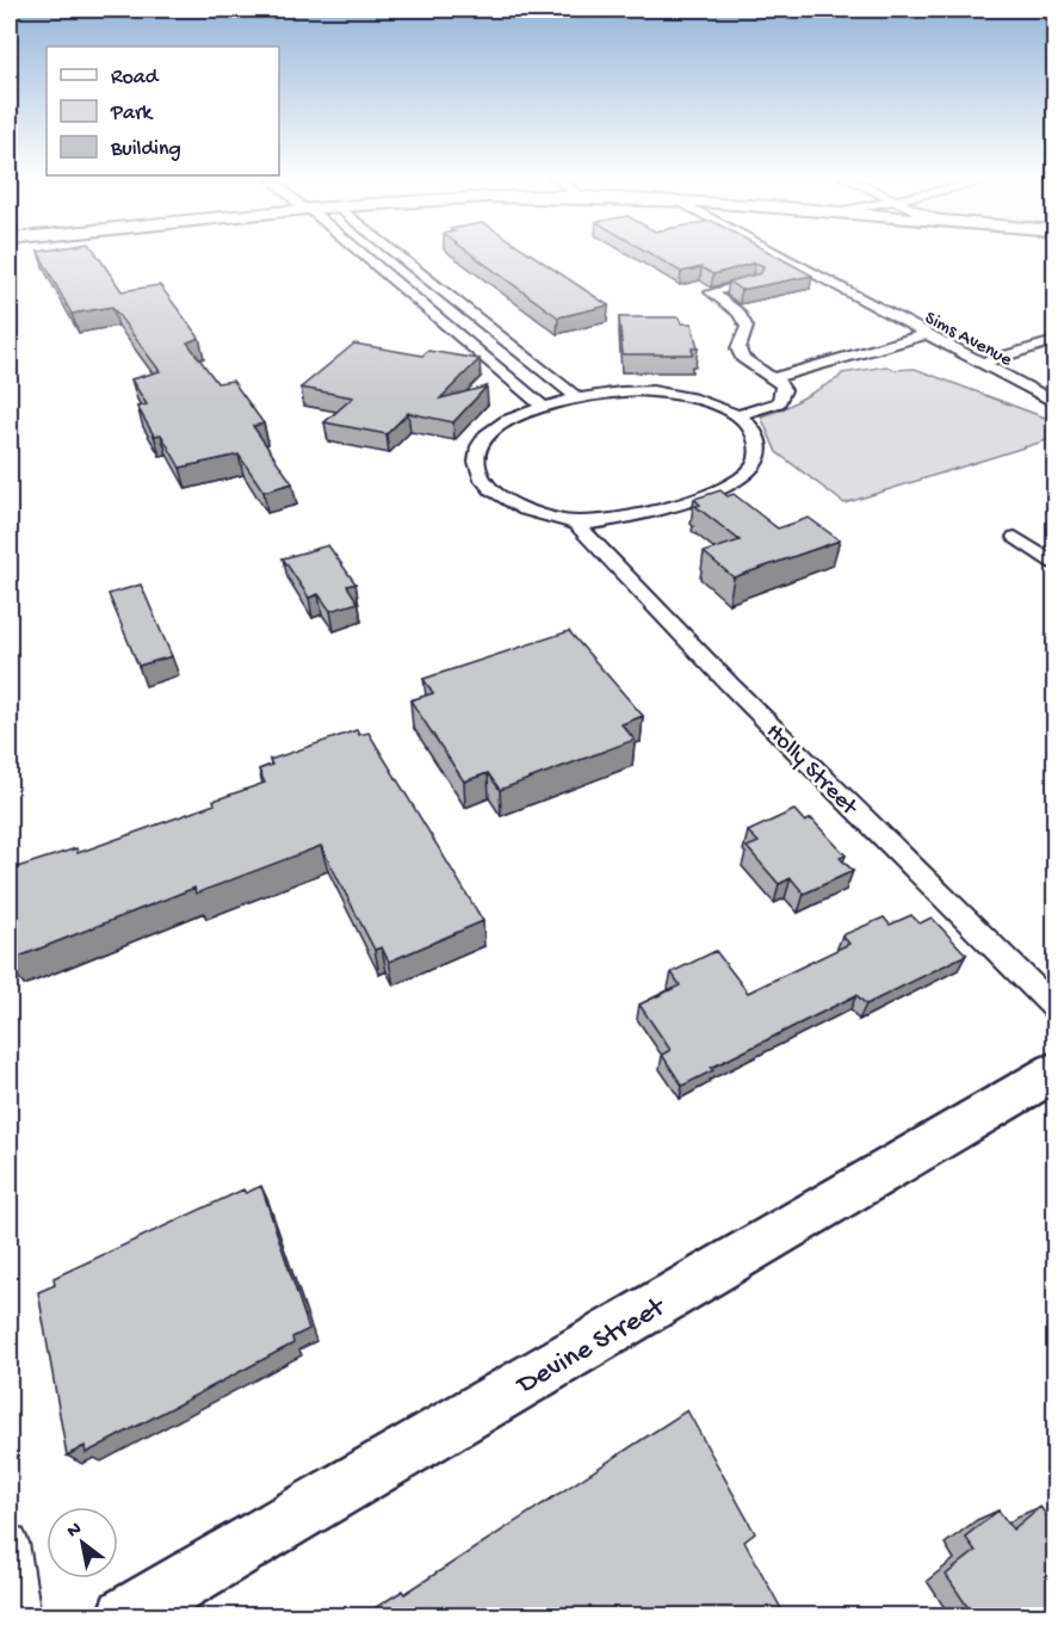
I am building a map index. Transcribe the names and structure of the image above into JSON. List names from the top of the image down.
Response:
{
  "streets": {
    "main road": ["Devine Street"],
    "street": ["Sims Avenue", "Holly Street"]
  },
  "legend": ["Road", "Park", "Building"],
  "north": "top left"
}
